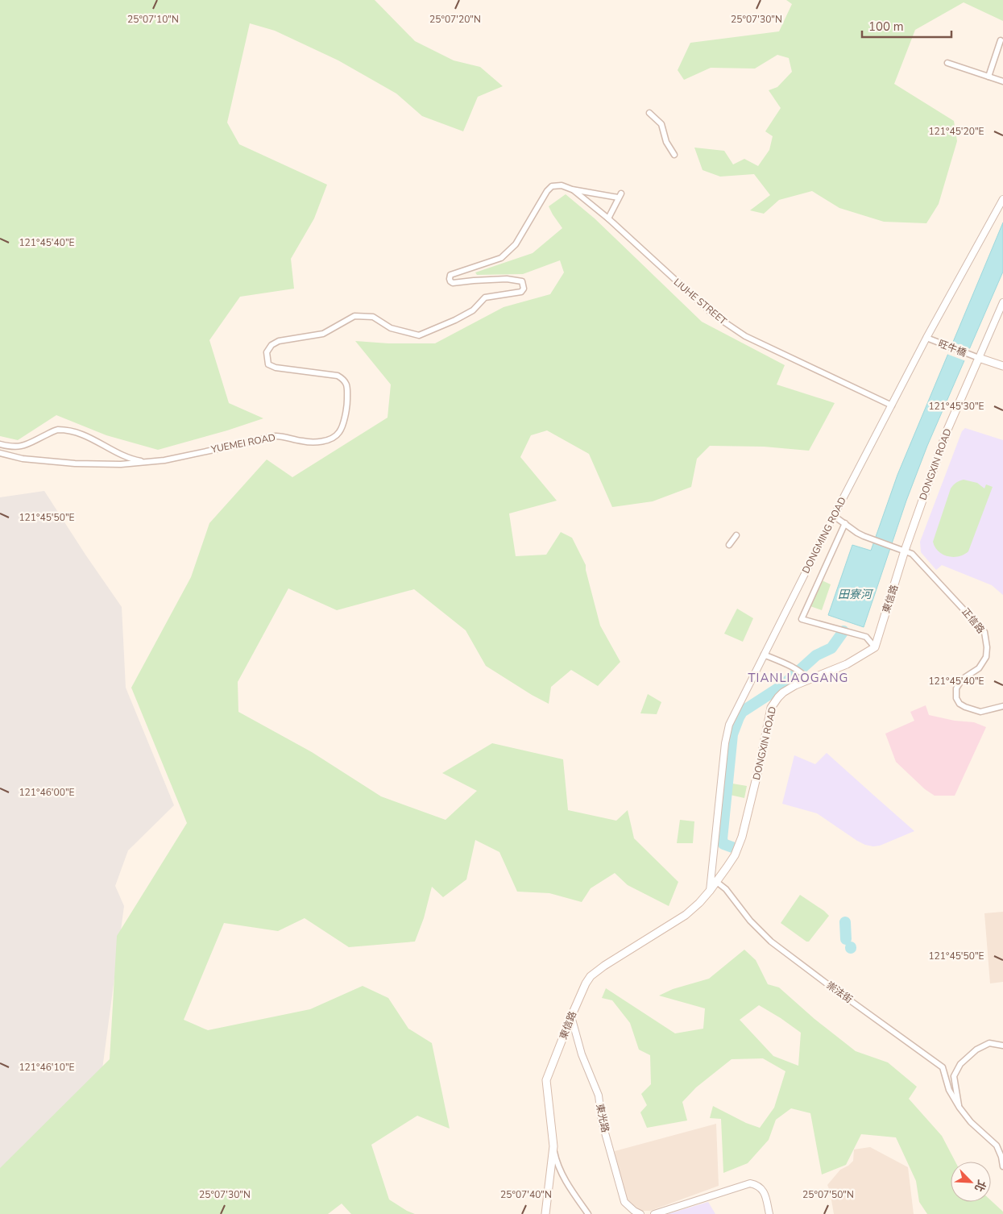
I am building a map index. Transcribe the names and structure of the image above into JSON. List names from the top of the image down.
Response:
{
  "streets": {
    "main road": ["DONGXIN ROAD", "東信路"],
    "street": [
      "LIUHE STREET",
      "旺牛橋",
      "YUEMEI ROAD",
      "DONGMING ROAD",
      "正信路",
      "崇法街",
      "東光路"
    ]
  },
  "crossings": [
    ["LIUHE STREET", "YUEMEI ROAD"],
    ["LIUHE STREET", "DONGMING ROAD"],
    ["旺牛橋", "DONGXIN ROAD"],
    ["旺牛橋", "DONGMING ROAD"],
    ["DONGXIN ROAD", "DONGMING ROAD"],
    ["DONGXIN ROAD", "東信路"],
    ["DONGXIN ROAD", "正信路"],
    ["DONGXIN ROAD", "崇法街"],
    ["DONGMING ROAD", "崇法街"],
    ["東信路", "正信路"],
    ["東信路", "東光路"]
  ],
  "districts": ["TIANLIAOGANG"],
  "water": ["田寮河"],
  "scale_bar": "100 m",
  "north": "bottom right",
  "coordinates": [
    "25°07'20\"N",
    "25°07'30\"N",
    "25°07'10\"N",
    "121°45'20\"E",
    "121°45'40\"E",
    "121°45'30\"E",
    "121°45'50\"E",
    "121°46'00\"E",
    "121°46'10\"E",
    "25°07'40\"N",
    "25°07'50\"N"
  ]
}
